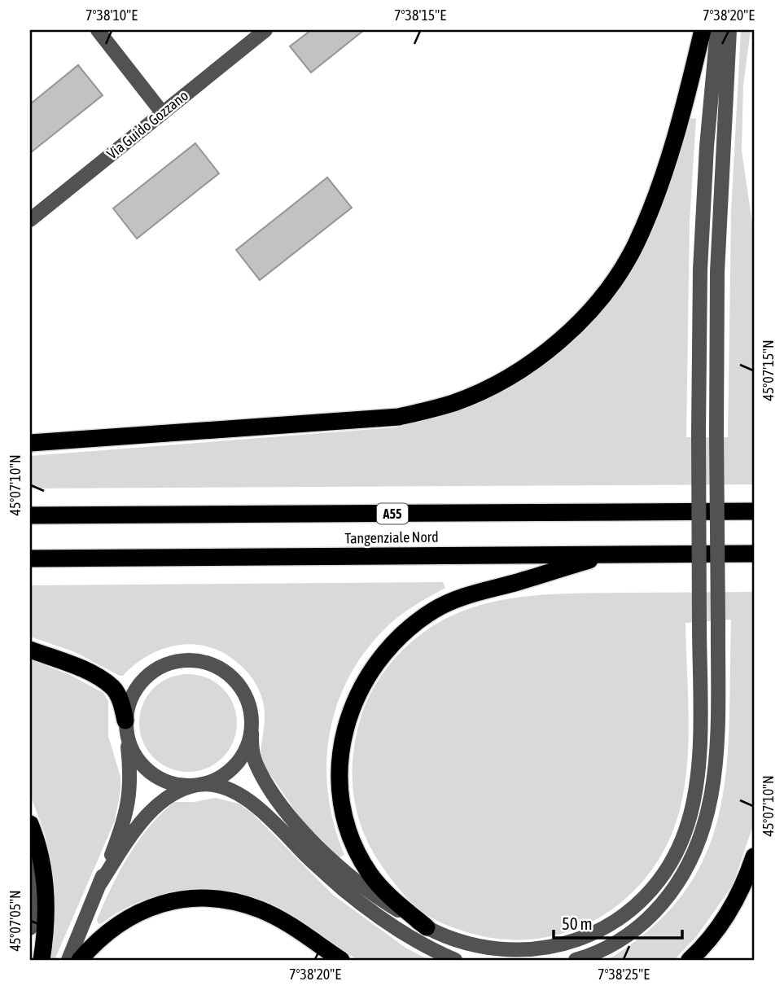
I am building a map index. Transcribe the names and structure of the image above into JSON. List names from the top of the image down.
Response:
{
  "streets": {
    "highway": ["A55", "Tangenziale Nord"],
    "street": ["Via Guido Gozzano"]
  },
  "scale_bar": "50 m",
  "coordinates": [
    "7°38'10\"E",
    "7°38'15\"E",
    "7°38'20\"E",
    "45°07'15\"N",
    "45°07'10\"N",
    "45°07'05\"N",
    "7°38'25\"E"
  ]
}
